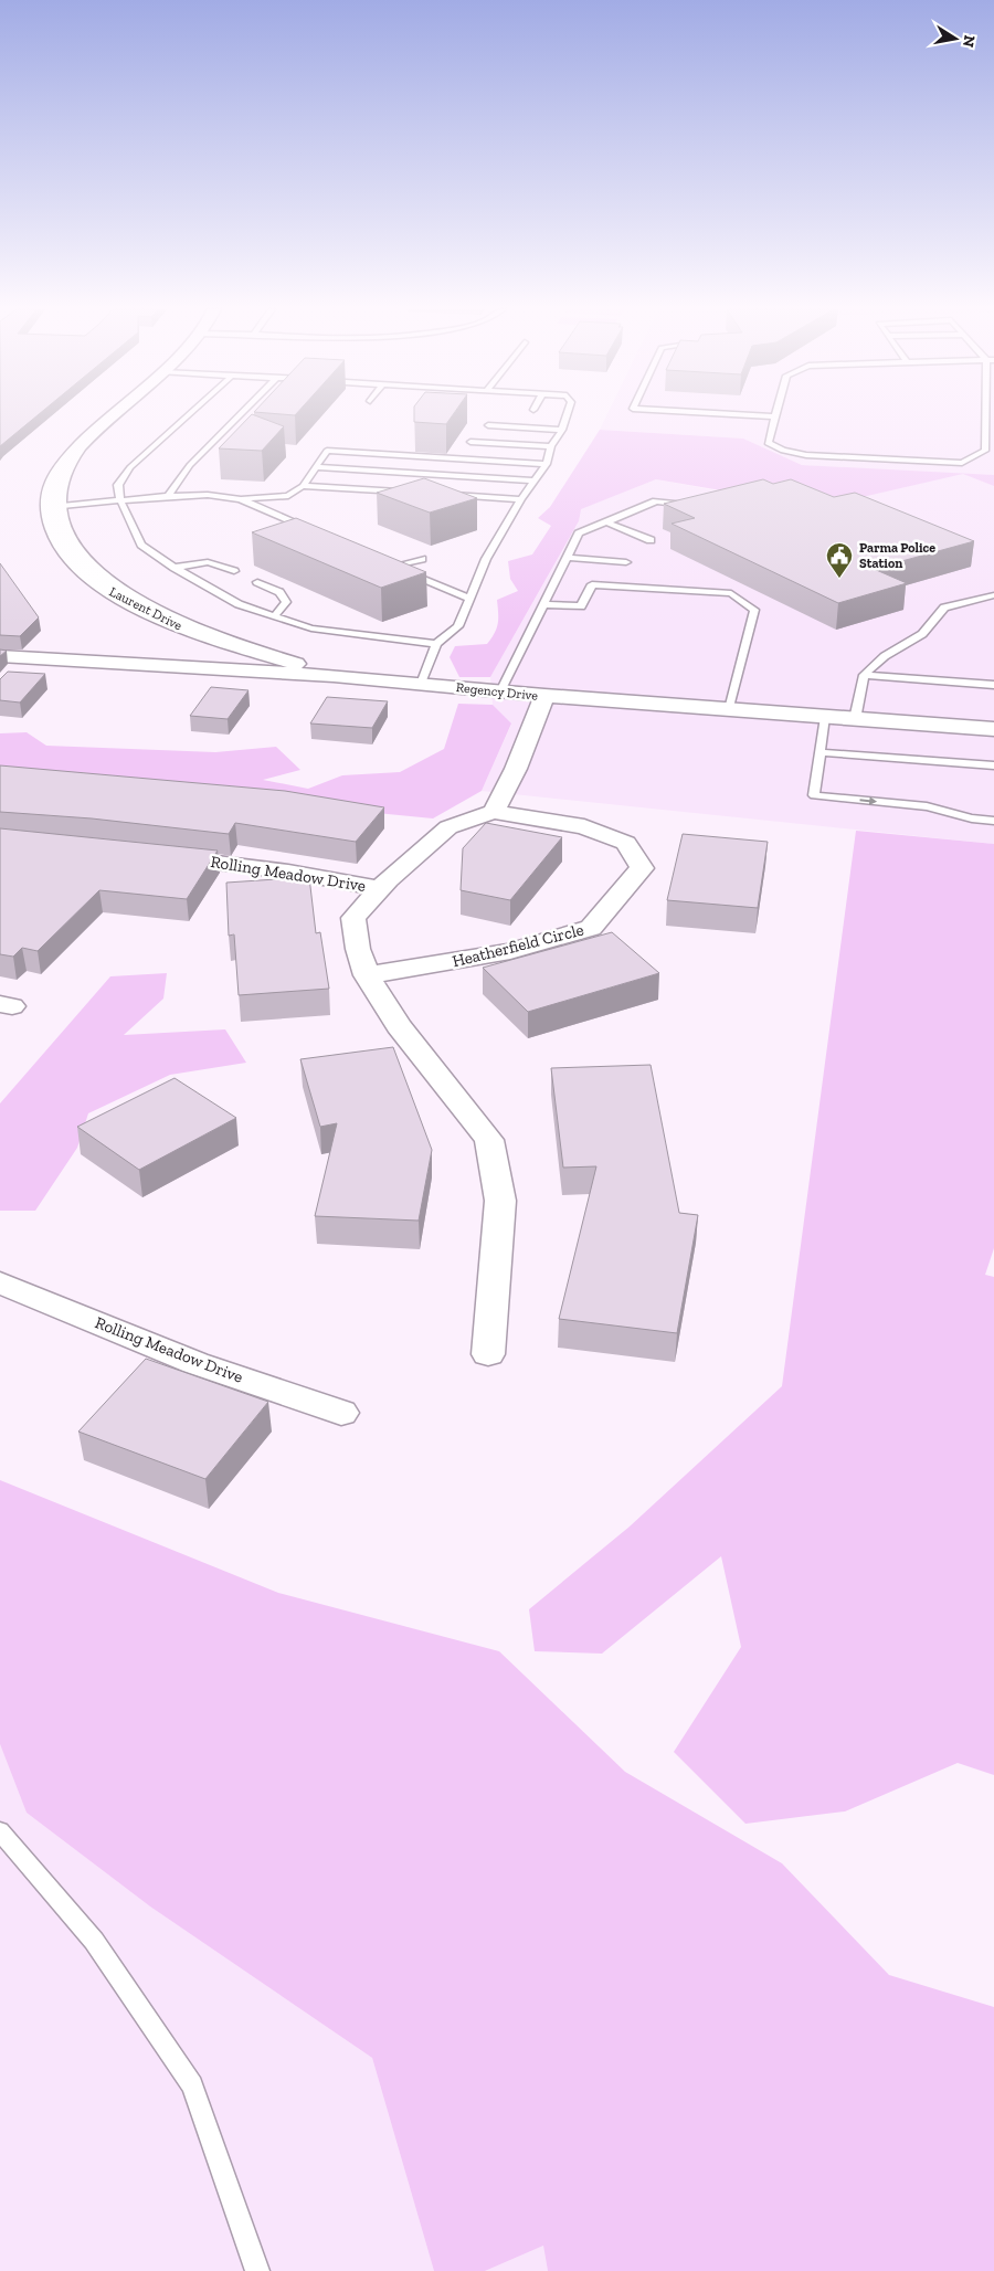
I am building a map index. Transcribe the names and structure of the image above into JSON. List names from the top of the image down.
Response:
{
  "streets": {
    "street": [
      "Laurent Drive",
      "Regency Drive",
      "Rolling Meadow Drive",
      "Heatherfield Circle"
    ]
  },
  "crossings": [
    ["Laurent Drive", "Regency Drive"]
  ],
  "places": {
    "public building": ["Parma Police Station"]
  },
  "north": "right"
}
